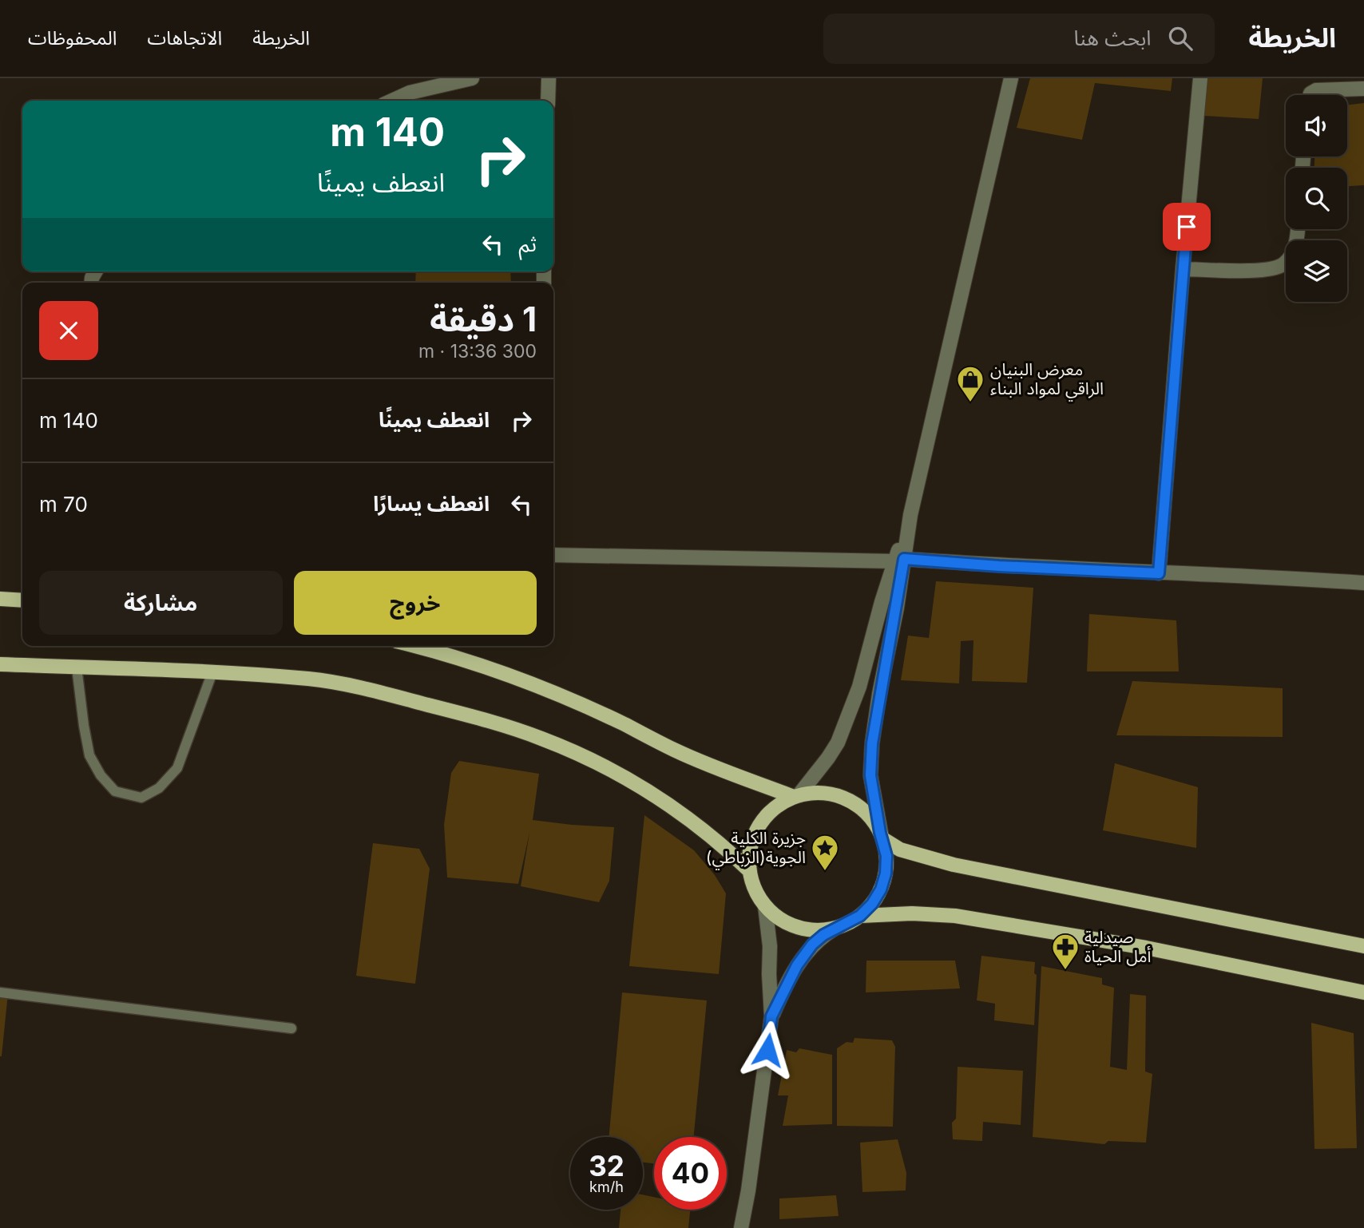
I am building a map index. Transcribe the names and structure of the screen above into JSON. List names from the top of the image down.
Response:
{
  "places": {
    "shop": ["معرض البنيان الراقي لمواد البناء"],
    "place": ["جزيرة الكلية الجوية(الزباطي)"],
    "pharmacy": ["صيدلية أمل الحياة"]
  },
  "page": {
    "header": "الخريطة",
    "search": "ابحث هنا",
    "nav": ["الخريطة", "الاتجاهات", "المحفوظات"],
    "turn": ["140 m", "انعطف يمينًا"],
    "then": "ثم",
    "heading": ["1 دقيقة", "300 m · 13:36"],
    "list": [
      {
        "name": "انعطف يمينًا",
        "value": "140 m"
      },
      {
        "name": "انعطف يسارًا",
        "value": "70 m"
      }
    ],
    "buttons": ["خروج", "مشاركة"],
    "speed": "32 km/h",
    "limit": "40"
  }
}
